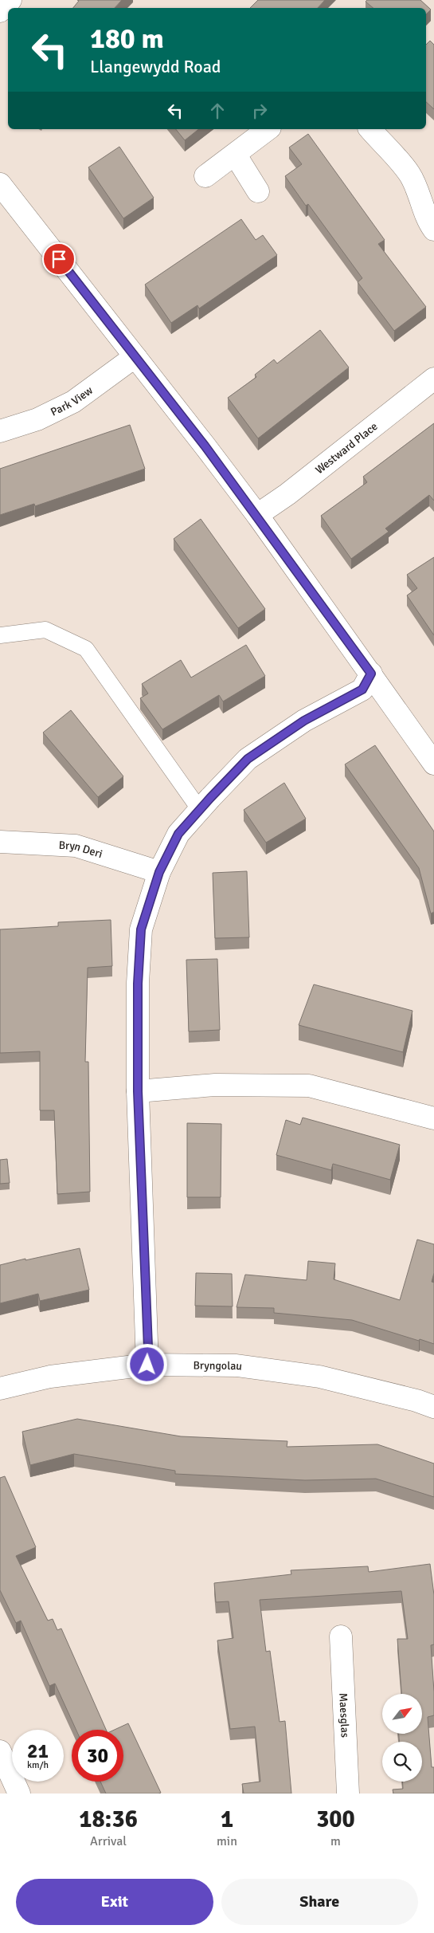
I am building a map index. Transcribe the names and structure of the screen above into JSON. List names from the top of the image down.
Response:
{
  "streets": {
    "street": [
      "Park View",
      "Westward Place",
      "Bryn Deri",
      "Bryngolau",
      "Maesglas"
    ]
  },
  "north": "top right",
  "page": {
    "turn": ["180 m", "Llangewydd Road"],
    "speed": "21 km/h",
    "limit": "30",
    "eta": [
      "18:36",
      "Arrival",
      "1",
      "min",
      "300",
      "m"
    ],
    "buttons": ["Exit", "Share"]
  }
}
